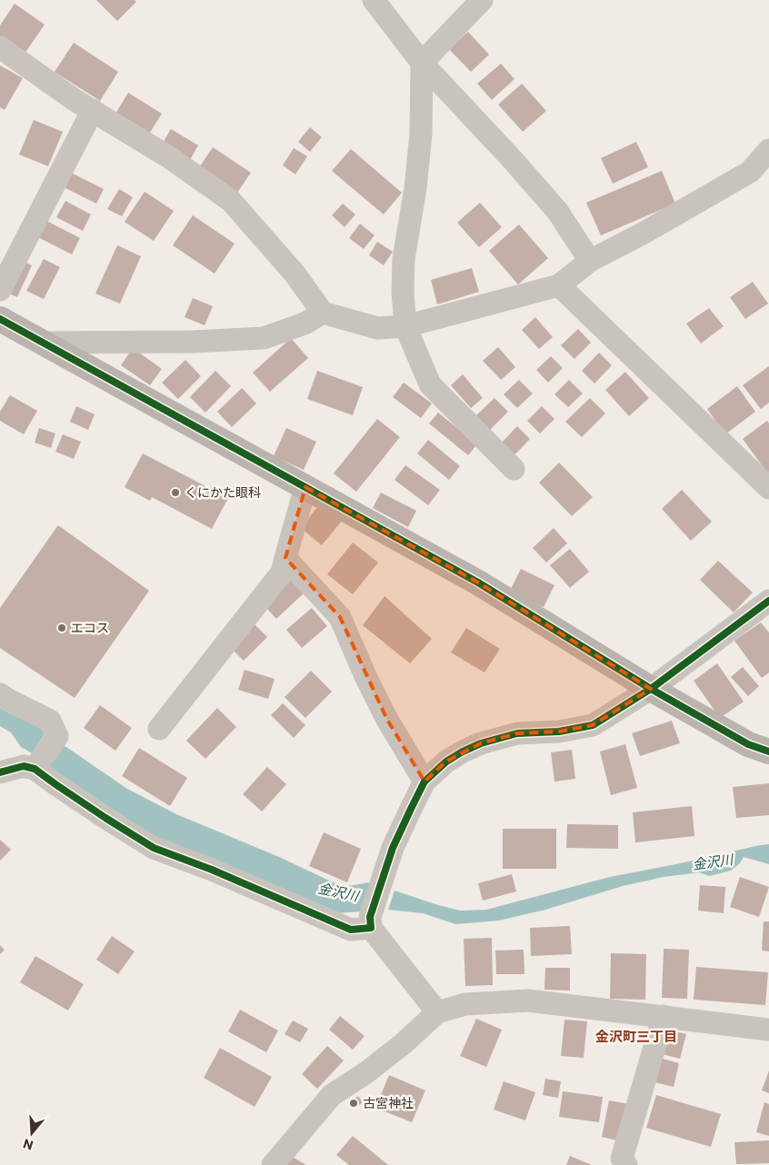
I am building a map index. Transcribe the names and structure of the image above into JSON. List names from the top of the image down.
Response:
{
  "districts": ["金沢町三丁目"],
  "water": ["金沢川"],
  "places": ["くにかた眼科", "エコス", "古宮神社"],
  "north": "bottom"
}
